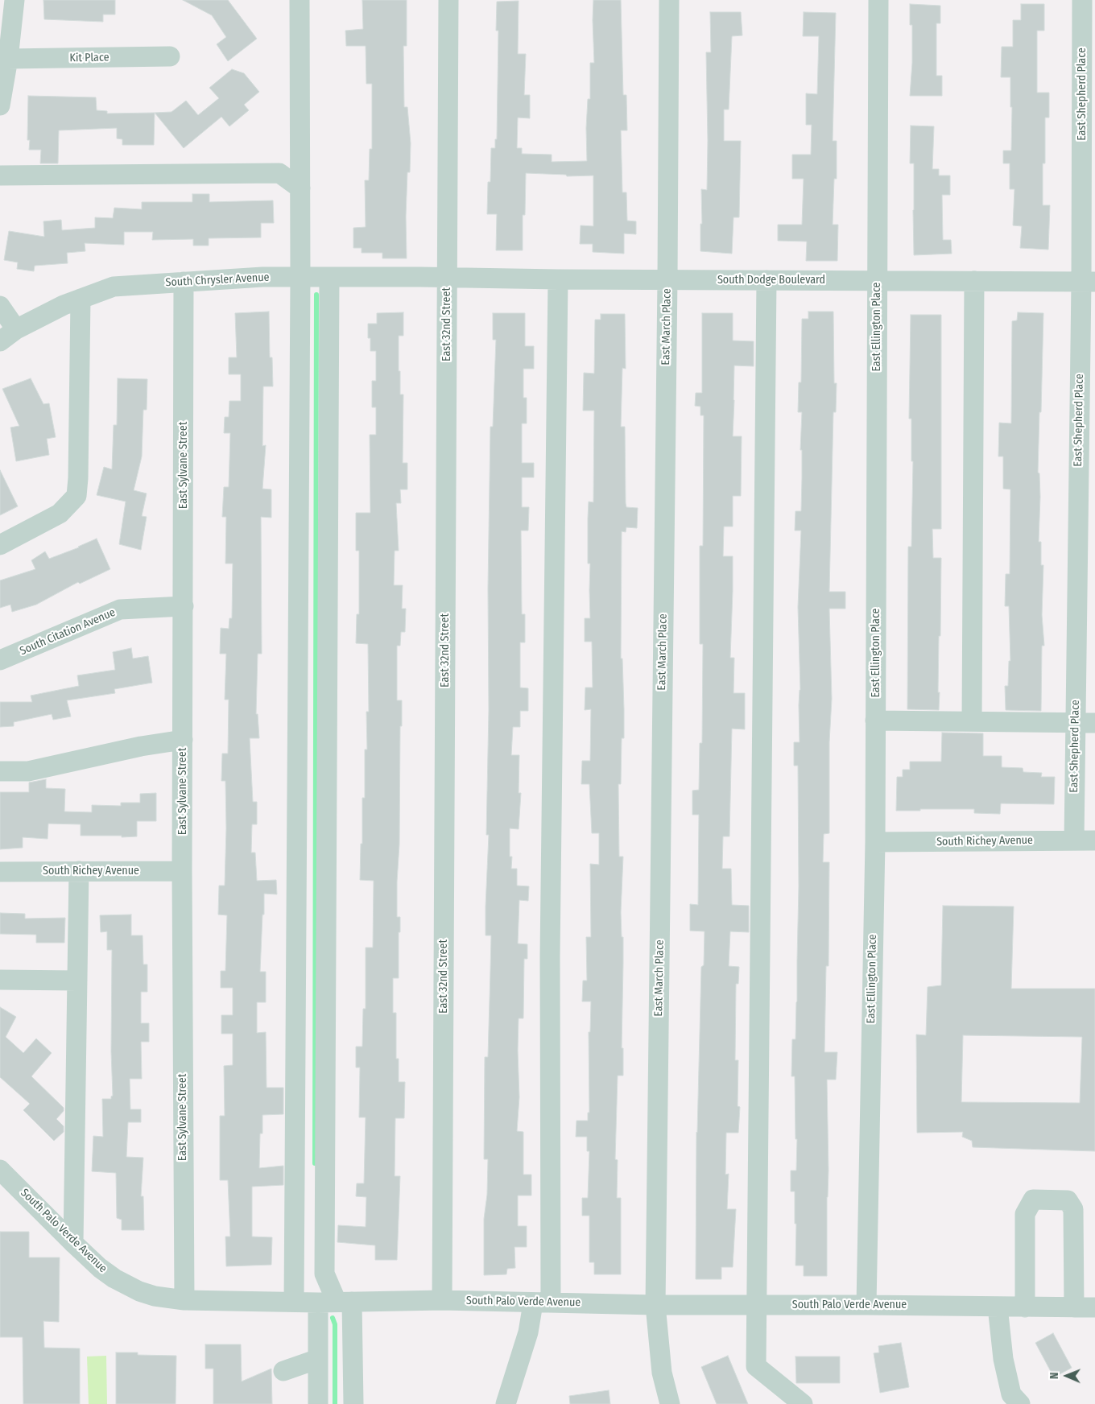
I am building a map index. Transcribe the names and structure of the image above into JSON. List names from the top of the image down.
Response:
{
  "streets": {
    "street": [
      "Kit Place",
      "East Shepherd Place",
      "South Chrysler Avenue",
      "South Dodge Boulevard",
      "East 32nd Street",
      "East March Place",
      "East Ellington Place",
      "East Sylvane Street",
      "South Citation Avenue",
      "South Richey Avenue",
      "South Palo Verde Avenue"
    ]
  },
  "crossings": [
    ["East Shepherd Place", "South Dodge Boulevard"],
    ["East Shepherd Place", "South Richey Avenue"],
    ["South Chrysler Avenue", "South Dodge Boulevard"],
    ["South Chrysler Avenue", "East 32nd Street"],
    ["South Chrysler Avenue", "East Sylvane Street"],
    ["South Dodge Boulevard", "East 32nd Street"],
    ["South Dodge Boulevard", "East March Place"],
    ["South Dodge Boulevard", "East Ellington Place"],
    ["East 32nd Street", "South Palo Verde Avenue"],
    ["East March Place", "South Palo Verde Avenue"],
    ["East Ellington Place", "South Richey Avenue"],
    ["East Ellington Place", "South Palo Verde Avenue"],
    ["East Sylvane Street", "South Citation Avenue"],
    ["East Sylvane Street", "South Richey Avenue"],
    ["East Sylvane Street", "South Palo Verde Avenue"]
  ],
  "north": "left"
}
